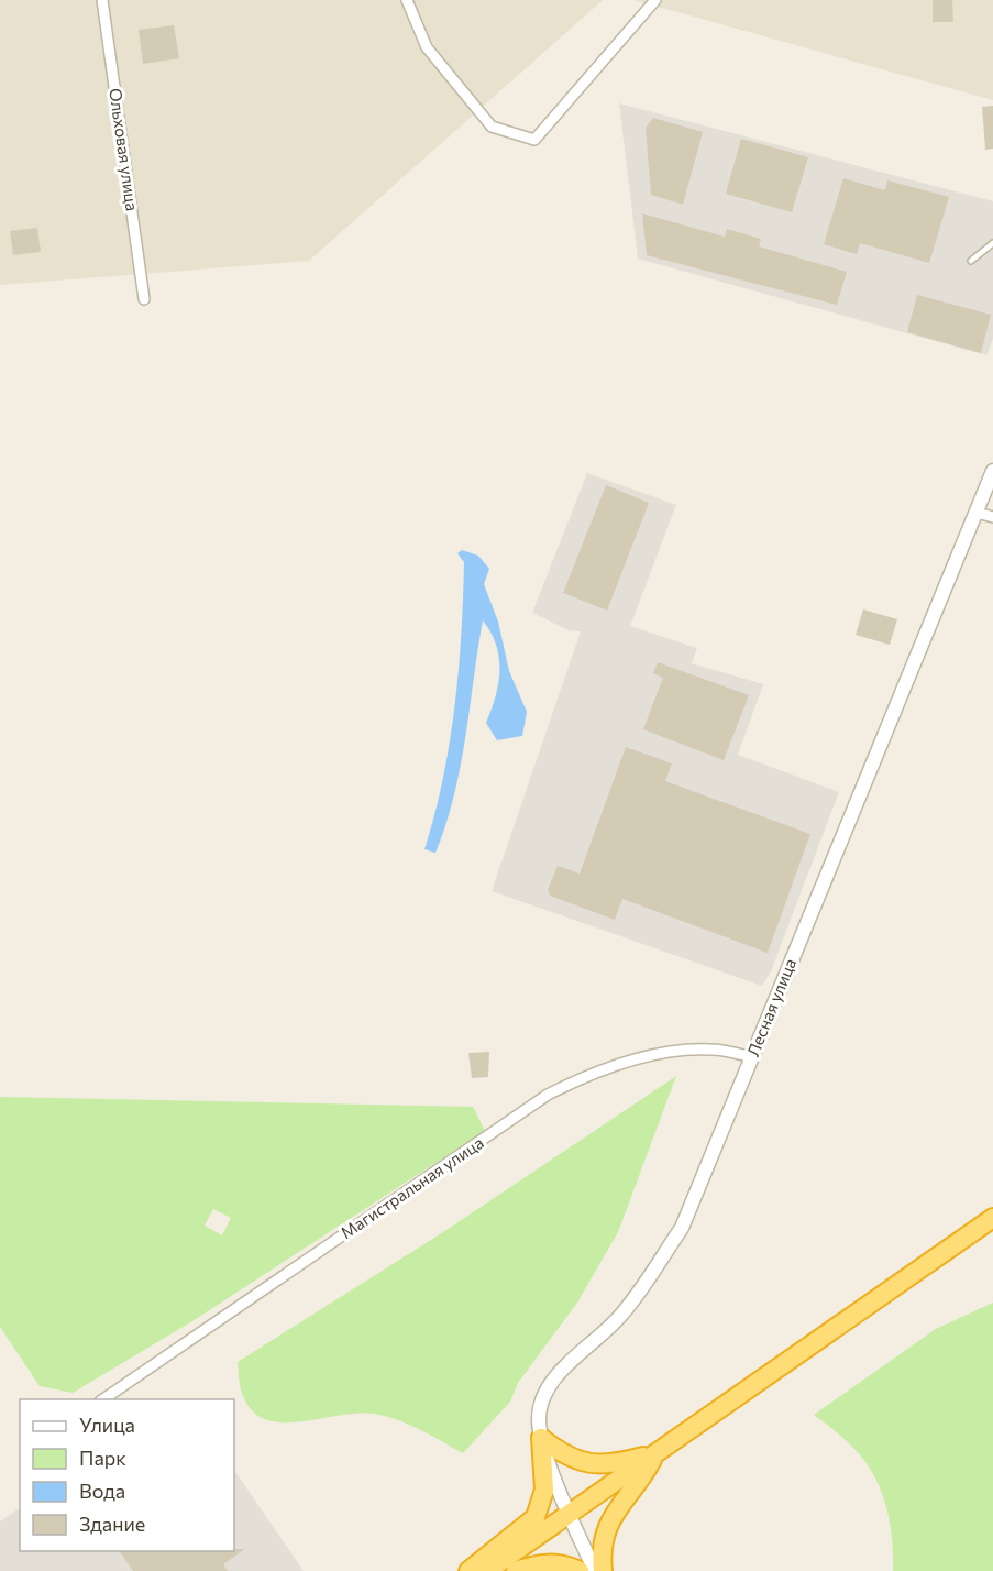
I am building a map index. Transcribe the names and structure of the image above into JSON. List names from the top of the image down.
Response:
{
  "streets": {
    "street": ["Ольховая улица", "Лесная улица", "Магистральная улица"]
  },
  "crossings": [
    ["Лесная улица", "Магистральная улица"]
  ],
  "legend": [
    "Улица",
    "Парк",
    "Вода",
    "Здание"
  ]
}
